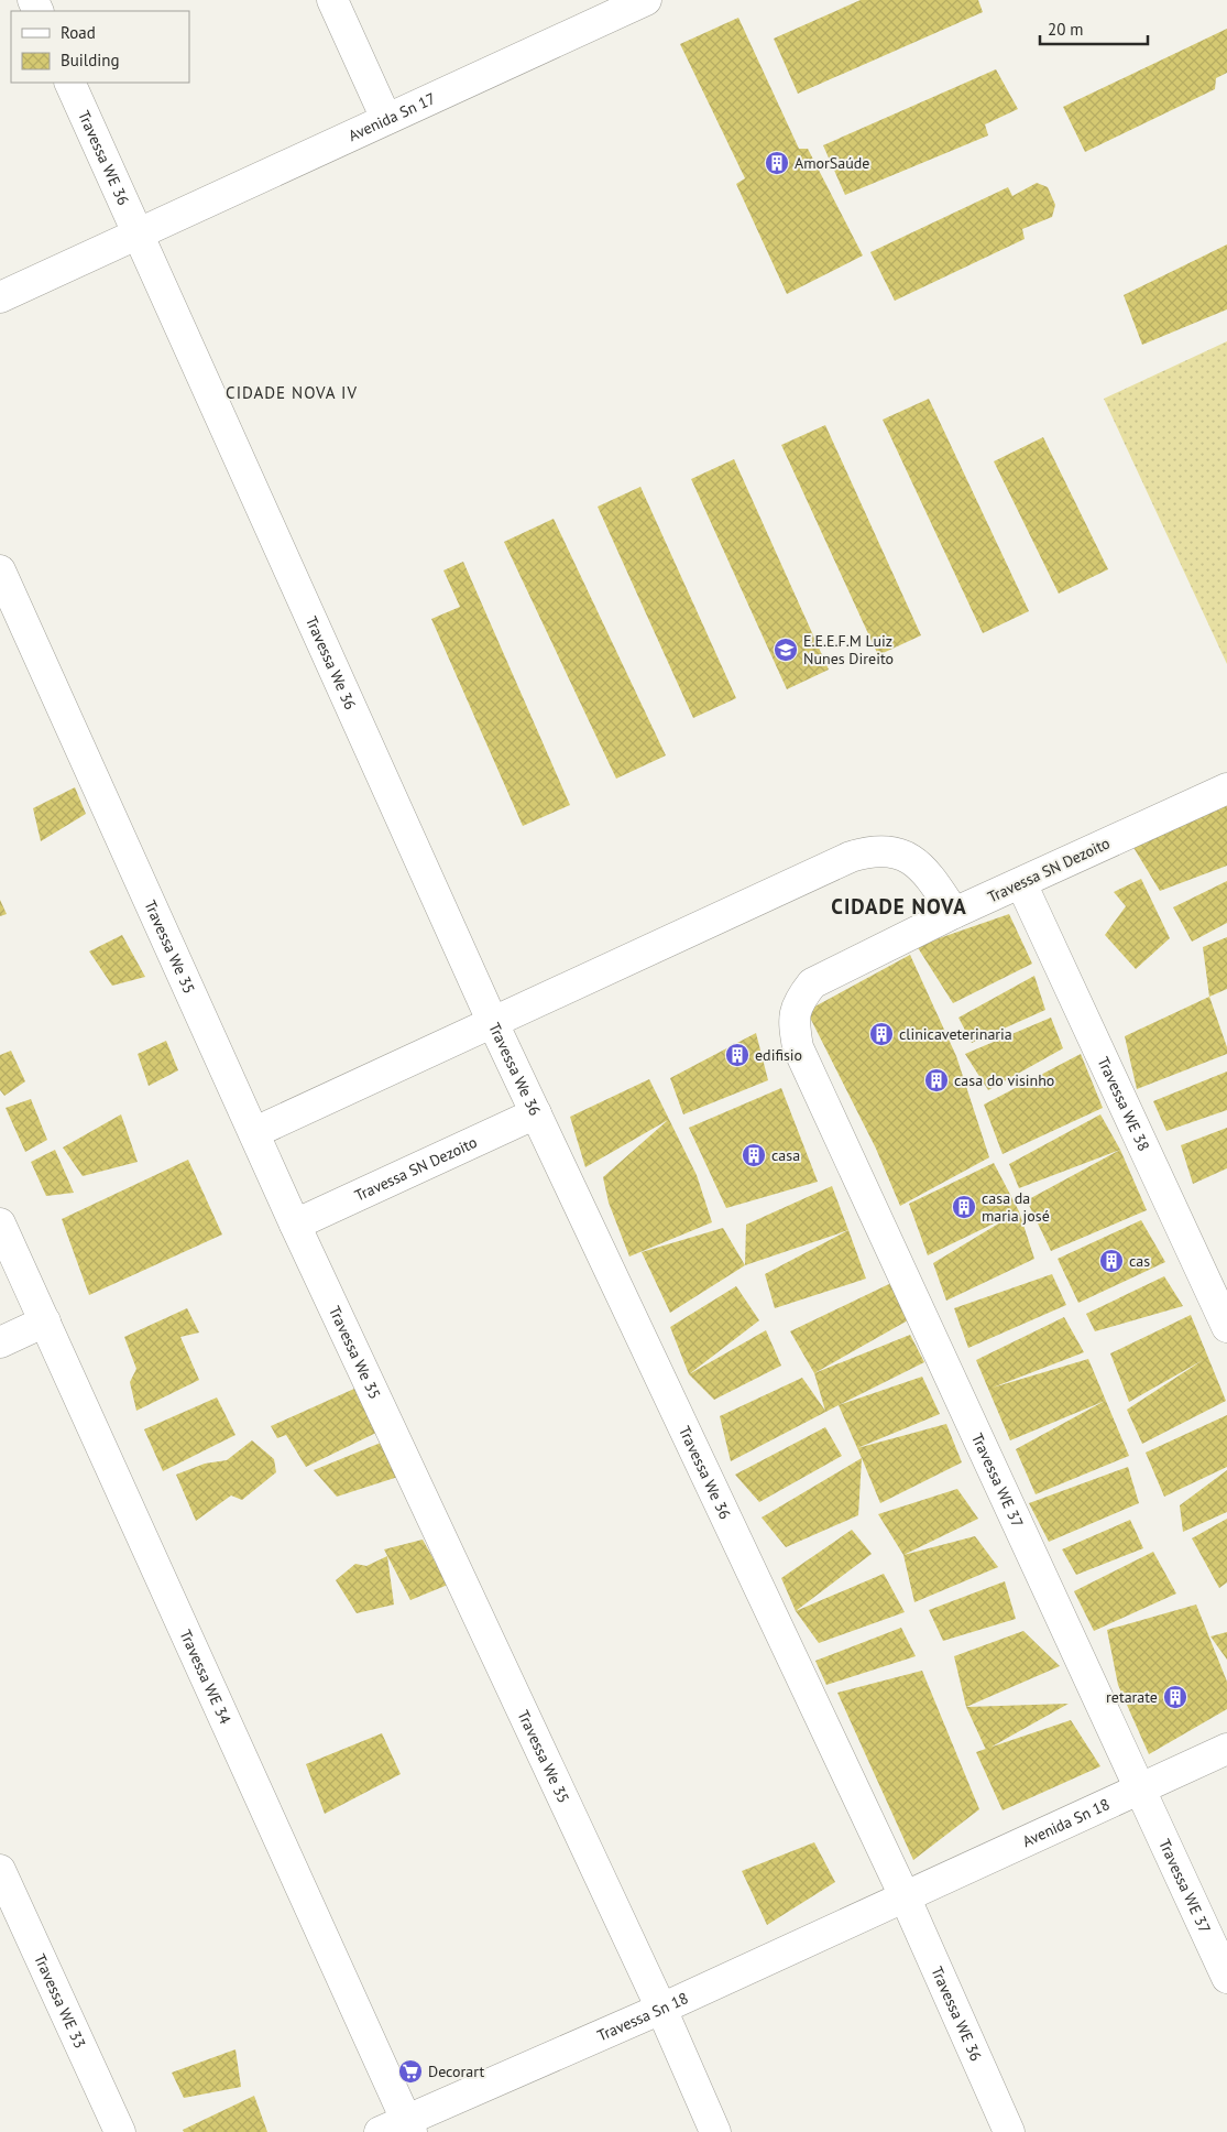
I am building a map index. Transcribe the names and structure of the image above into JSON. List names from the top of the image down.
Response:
{
  "streets": {
    "street": [
      "Avenida Sn 17",
      "Travessa WE 36",
      "Travessa We 36",
      "Travessa SN Dezoito",
      "Travessa We 35",
      "Travessa WE 38",
      "Travessa WE 37",
      "Travessa WE 34",
      "Avenida Sn 18",
      "Travessa WE 33",
      "Travessa Sn 18"
    ]
  },
  "crossings": [
    ["Avenida Sn 17", "Travessa WE 36"],
    ["Avenida Sn 17", "Travessa We 36"],
    ["Travessa WE 36", "Travessa We 36"],
    ["Travessa WE 36", "Avenida Sn 18"],
    ["Travessa WE 36", "Travessa Sn 18"],
    ["Travessa We 36", "Travessa SN Dezoito"],
    ["Travessa We 36", "Avenida Sn 18"],
    ["Travessa We 36", "Travessa Sn 18"],
    ["Travessa SN Dezoito", "Travessa We 35"],
    ["Travessa SN Dezoito", "Travessa WE 38"],
    ["Travessa SN Dezoito", "Travessa WE 37"],
    ["Travessa We 35", "Travessa Sn 18"],
    ["Travessa WE 37", "Avenida Sn 18"],
    ["Travessa WE 34", "Travessa Sn 18"],
    ["Avenida Sn 18", "Travessa Sn 18"]
  ],
  "districts": ["CIDADE NOVA IV", "CIDADE NOVA"],
  "places": {
    "building": [
      "AmorSaúde",
      "clinicaveterinaria",
      "edifisio",
      "casa do visinho",
      "casa",
      "casa da maria josé",
      "cas",
      "retarate"
    ],
    "school or university": ["E.E.E.F.M Luiz Nunes Direito"],
    "supermarket": ["Decorart"]
  },
  "legend": ["Road", "Building"],
  "scale_bar": "20 m"
}
